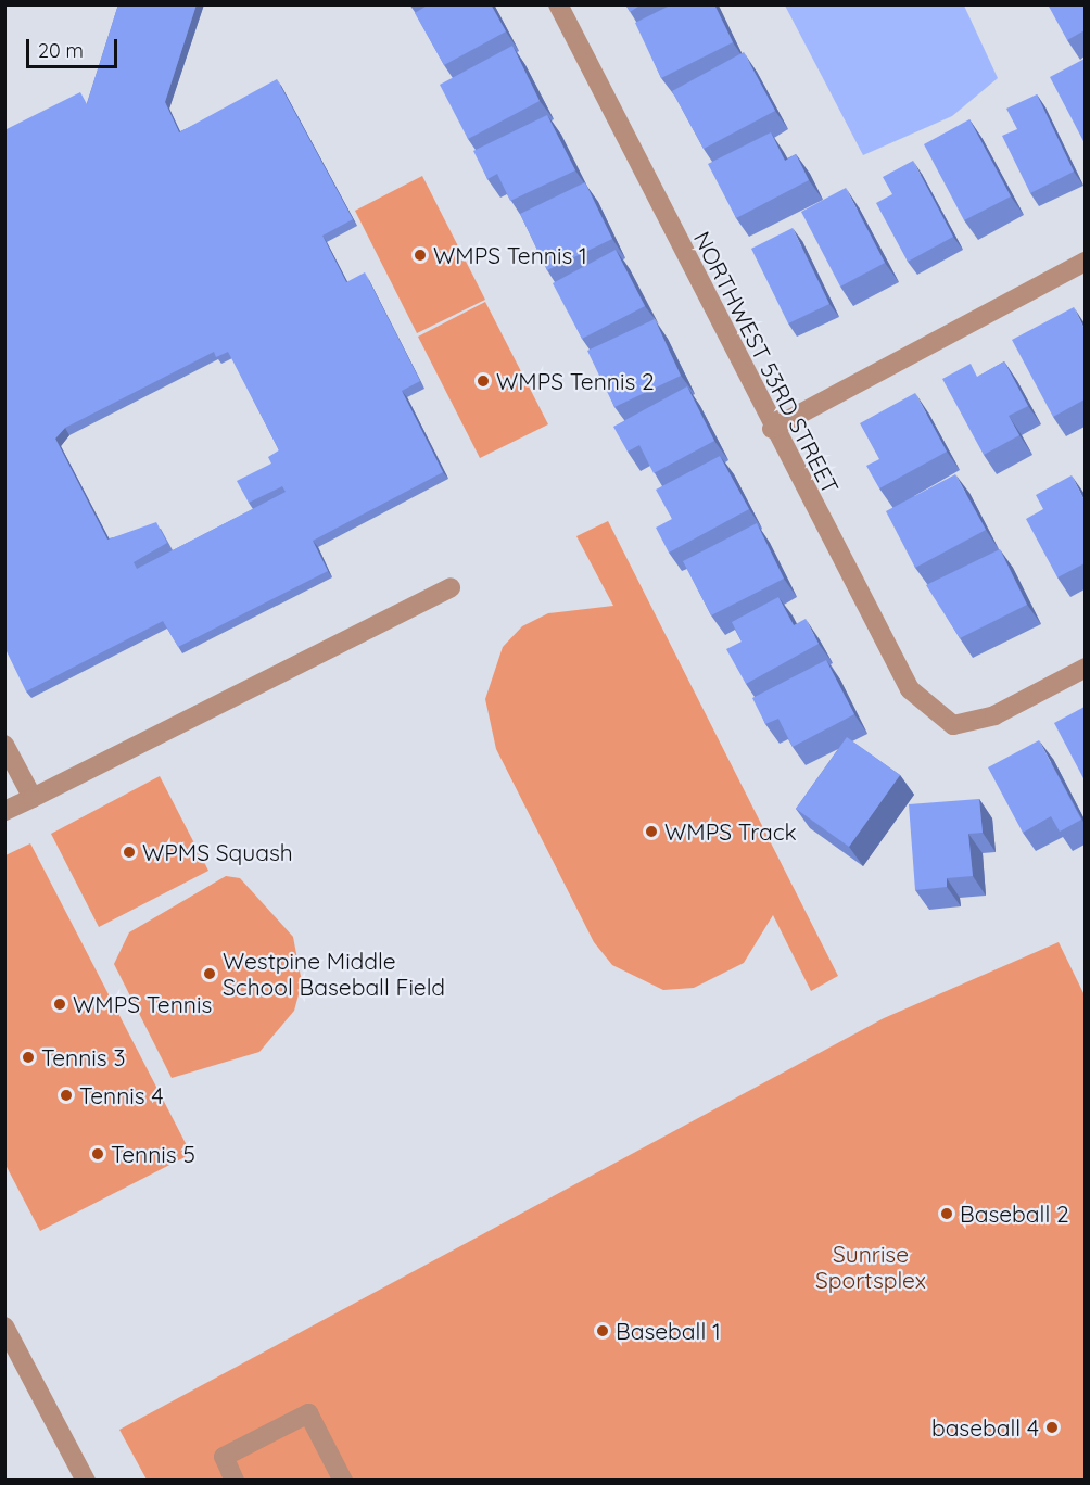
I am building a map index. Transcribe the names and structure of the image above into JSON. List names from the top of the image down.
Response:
{
  "streets": {
    "street": ["NORTHWEST 53RD STREET"]
  },
  "parks": ["Sunrise Sportsplex"],
  "places": [
    "WMPS Tennis 1",
    "WMPS Tennis 2",
    "WMPS Track",
    "WPMS Squash",
    "Westpine Middle School Baseball Field",
    "WMPS Tennis",
    "Tennis 3",
    "Tennis 4",
    "Tennis 5",
    "Baseball 2",
    "Baseball 1",
    "baseball 4"
  ],
  "scale_bar": "20 m"
}
